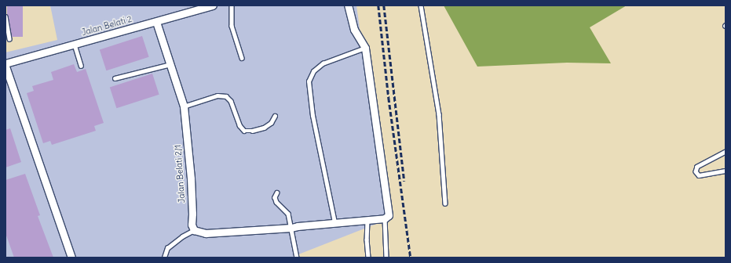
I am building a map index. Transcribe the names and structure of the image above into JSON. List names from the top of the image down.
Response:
{
  "streets": {
    "street": ["Jalan Belati 2", "Jalan Belati 2/1"]
  },
  "crossings": [
    ["Jalan Belati 2", "Jalan Belati 2/1"]
  ]
}
